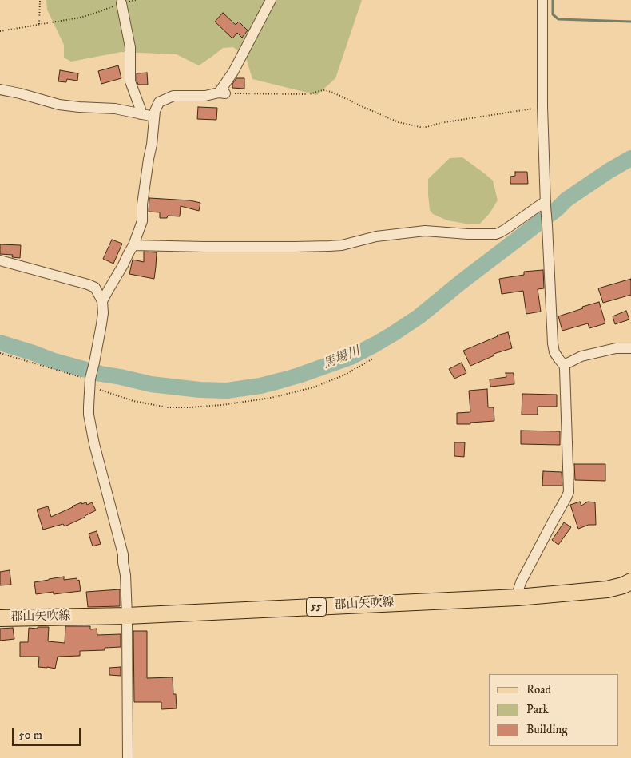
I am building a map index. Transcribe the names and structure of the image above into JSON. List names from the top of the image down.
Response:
{
  "streets": {
    "main road": ["郡山矢吹線", "55"]
  },
  "water": ["馬場川"],
  "legend": ["Road", "Park", "Building"],
  "scale_bar": "50 m"
}
